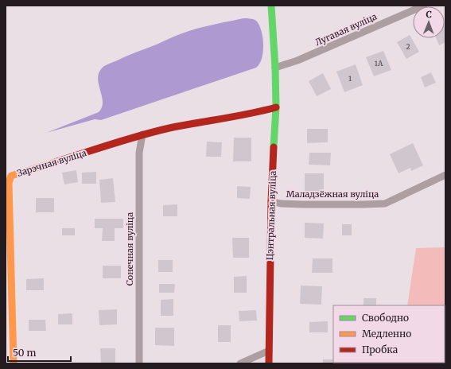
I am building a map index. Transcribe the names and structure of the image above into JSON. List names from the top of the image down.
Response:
{
  "streets": {
    "street": [
      "Лугавая вуліца",
      "Зарэчная вуліца",
      "Маладзёжная вуліца",
      "Цэнтральная вуліца",
      "Сонечная вуліца"
    ]
  },
  "crossings": [
    ["Лугавая вуліца", "Цэнтральная вуліца"],
    ["Зарэчная вуліца", "Цэнтральная вуліца"],
    ["Зарэчная вуліца", "Сонечная вуліца"],
    ["Маладзёжная вуліца", "Цэнтральная вуліца"]
  ],
  "house_numbers": ["2", "1А", "1"],
  "legend": ["Свободно", "Медленно", "Пробка"],
  "scale_bar": "50 m",
  "north": "top"
}
